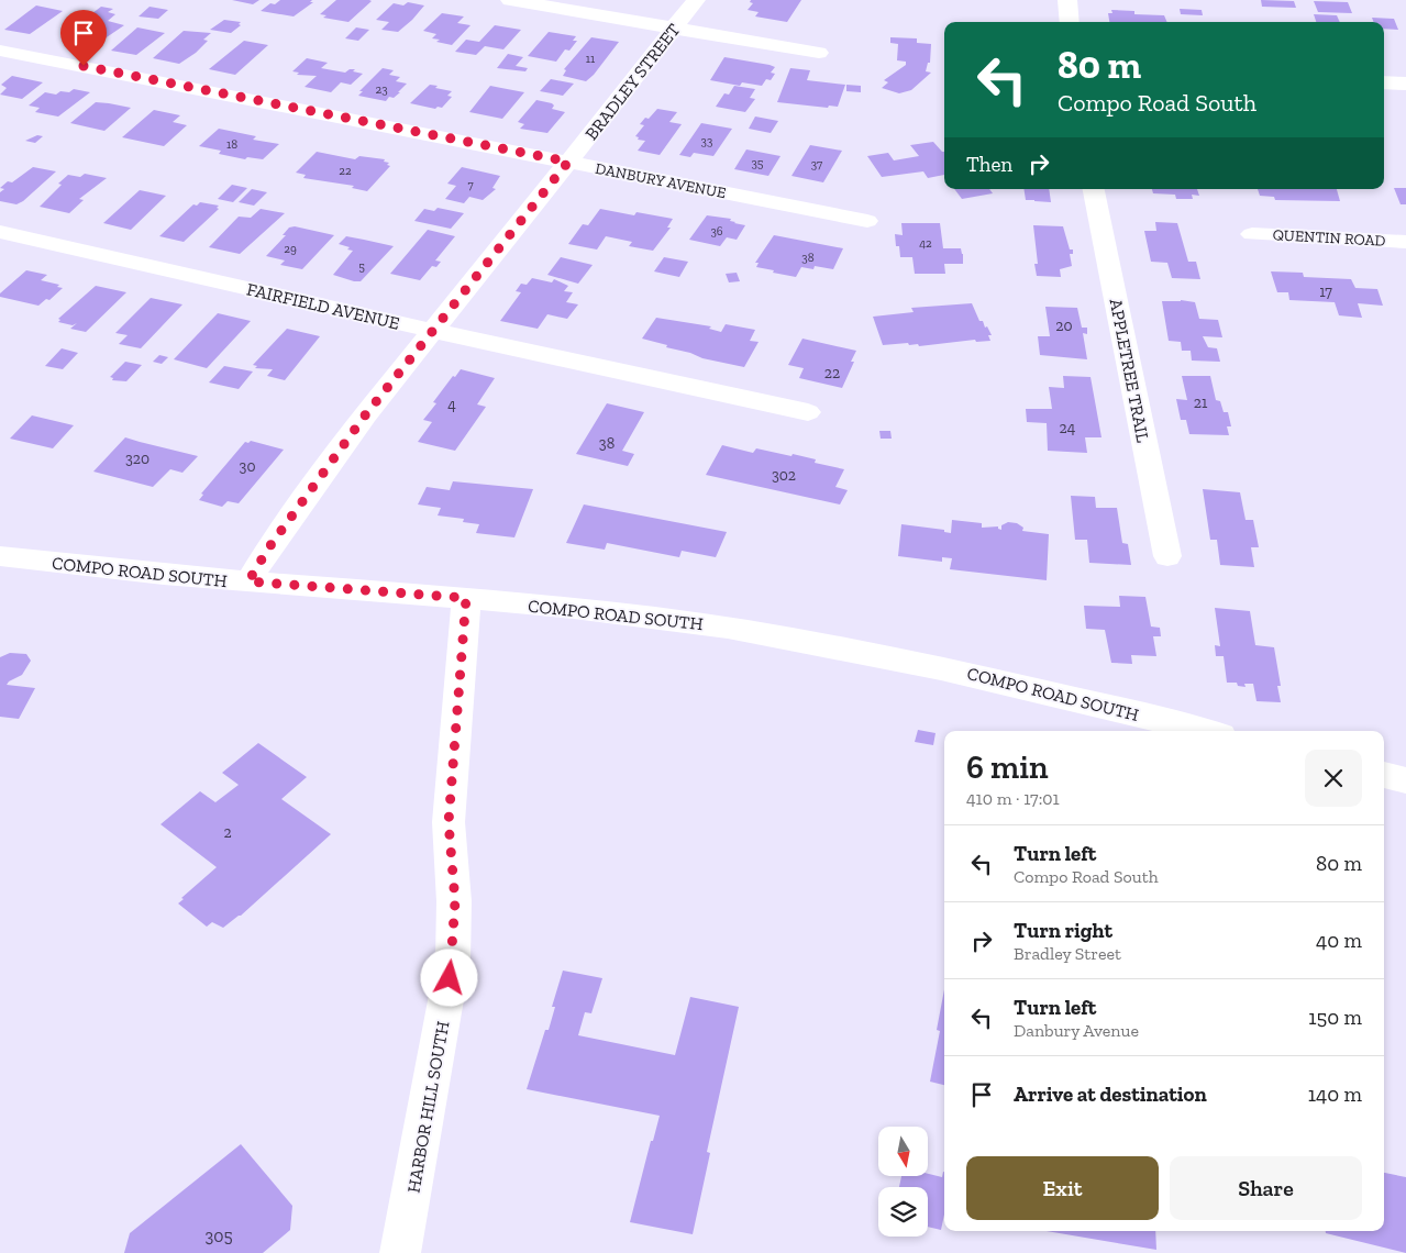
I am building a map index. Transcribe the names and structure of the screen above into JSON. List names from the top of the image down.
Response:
{
  "streets": {
    "street": [
      "BRADLEY STREET",
      "DANBURY AVENUE",
      "QUENTIN ROAD",
      "FAIRFIELD AVENUE",
      "APPLETREE TRAIL",
      "COMPO ROAD SOUTH",
      "HARBOR HILL SOUTH"
    ]
  },
  "crossings": [
    ["BRADLEY STREET", "DANBURY AVENUE"],
    ["BRADLEY STREET", "FAIRFIELD AVENUE"],
    ["BRADLEY STREET", "COMPO ROAD SOUTH"],
    ["COMPO ROAD SOUTH", "HARBOR HILL SOUTH"]
  ],
  "house_numbers": [
    "11",
    "23",
    "33",
    "18",
    "35",
    "37",
    "22",
    "7",
    "36",
    "42",
    "29",
    "38",
    "5",
    "17",
    "20",
    "22",
    "21",
    "4",
    "24",
    "38",
    "320",
    "30",
    "302",
    "2",
    "305"
  ],
  "north": "bottom",
  "page": {
    "turn": ["80 m", "Compo Road South"],
    "then": "Then",
    "heading": ["6 min", "410 m · 17:01"],
    "list": [
      {
        "name": "Turn left",
        "note": "Compo Road South",
        "value": "80 m"
      },
      {
        "name": "Turn right",
        "note": "Bradley Street",
        "value": "40 m"
      },
      {
        "name": "Turn left",
        "note": "Danbury Avenue",
        "value": "150 m"
      },
      {
        "name": "Arrive at destination",
        "value": "140 m"
      }
    ],
    "buttons": ["Exit", "Share"]
  }
}
